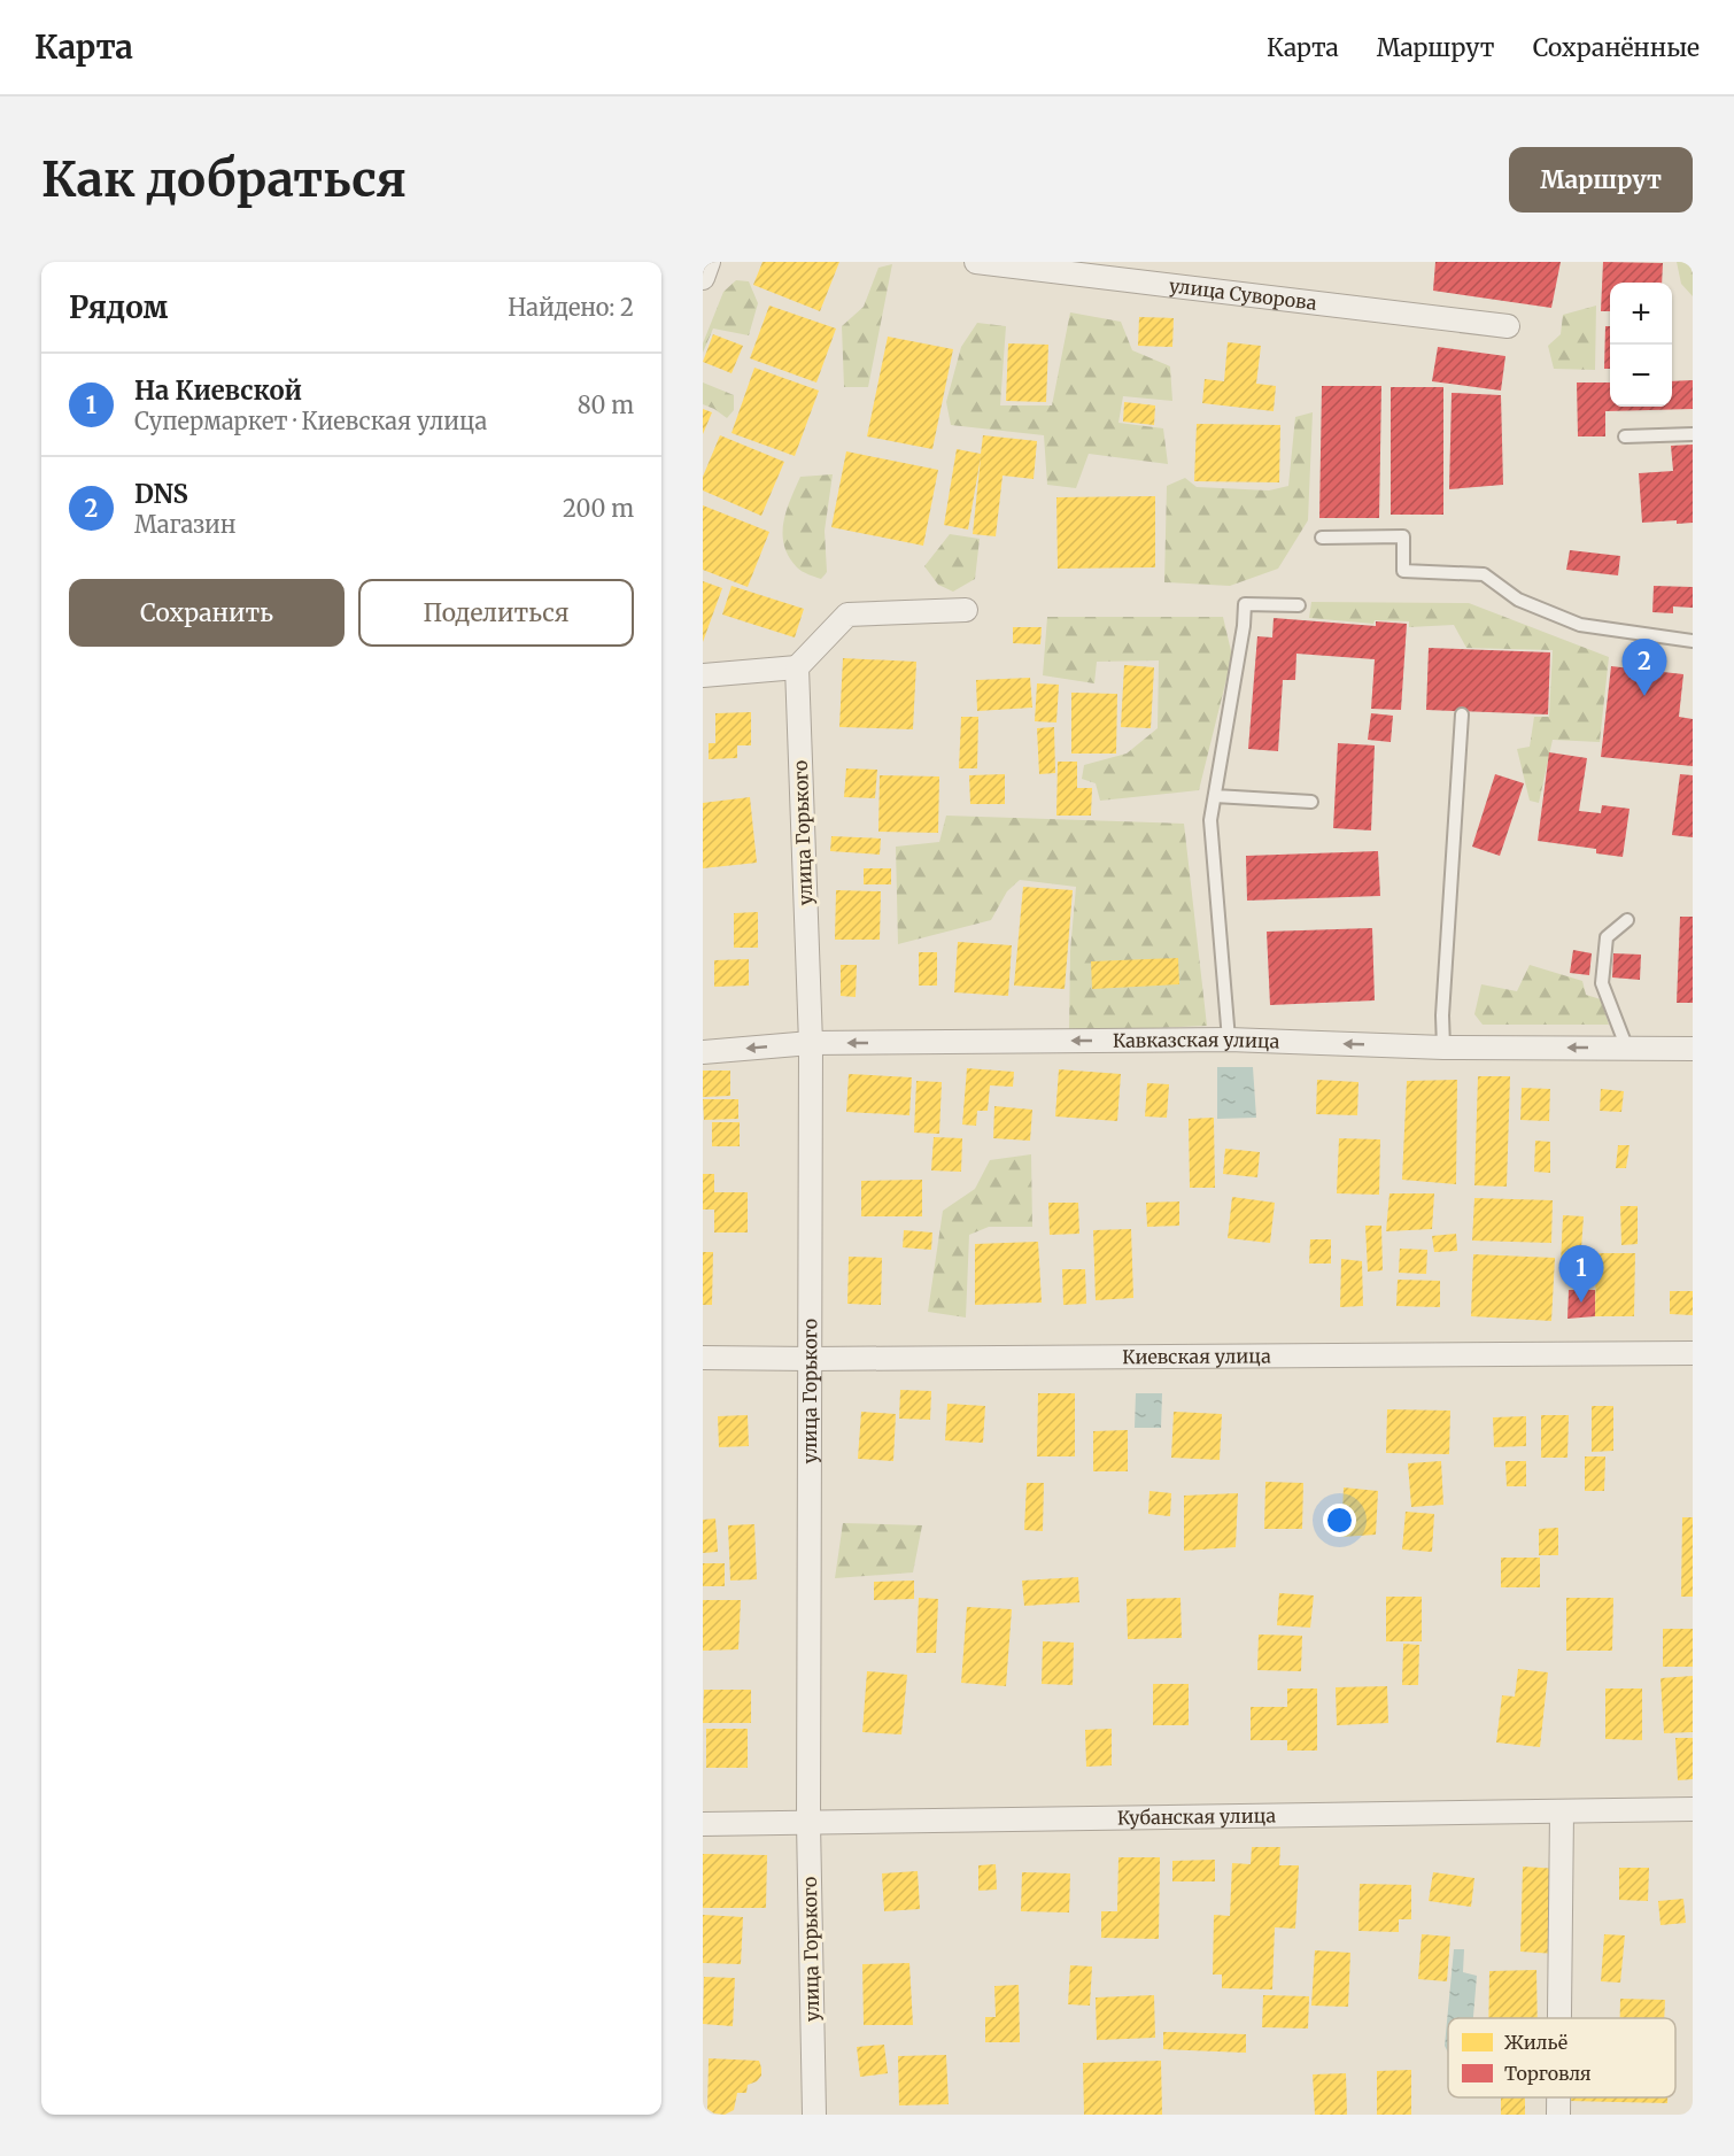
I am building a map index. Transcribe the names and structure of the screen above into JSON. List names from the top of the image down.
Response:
{
  "streets": {
    "street": [
      "улица Суворова",
      "улица Горького",
      "Кавказская улица",
      "Киевская улица",
      "Кубанская улица"
    ]
  },
  "crossings": [
    ["улица Горького", "Кавказская улица"],
    ["улица Горького", "Киевская улица"],
    ["улица Горького", "Кубанская улица"]
  ],
  "one_way": ["Кавказская улица"],
  "legend": ["Жильё", "Торговля"],
  "page": {
    "header": "Карта",
    "nav": ["Карта", "Маршрут", "Сохранённые"],
    "buttons": [
      "Маршрут",
      ["Сохранить", "Поделиться"]
    ],
    "title": "Как добраться",
    "heading": ["Рядом", "Найдено: 2"],
    "map_buttons": ["+", "−"],
    "list": [
      {
        "mark": "1",
        "name": "На Киевской",
        "note": "Супермаркет · Киевская улица",
        "value": "80 m"
      },
      {
        "mark": "2",
        "name": "DNS",
        "note": "Магазин",
        "value": "200 m"
      }
    ],
    "pins": ["2", "1"]
  }
}
